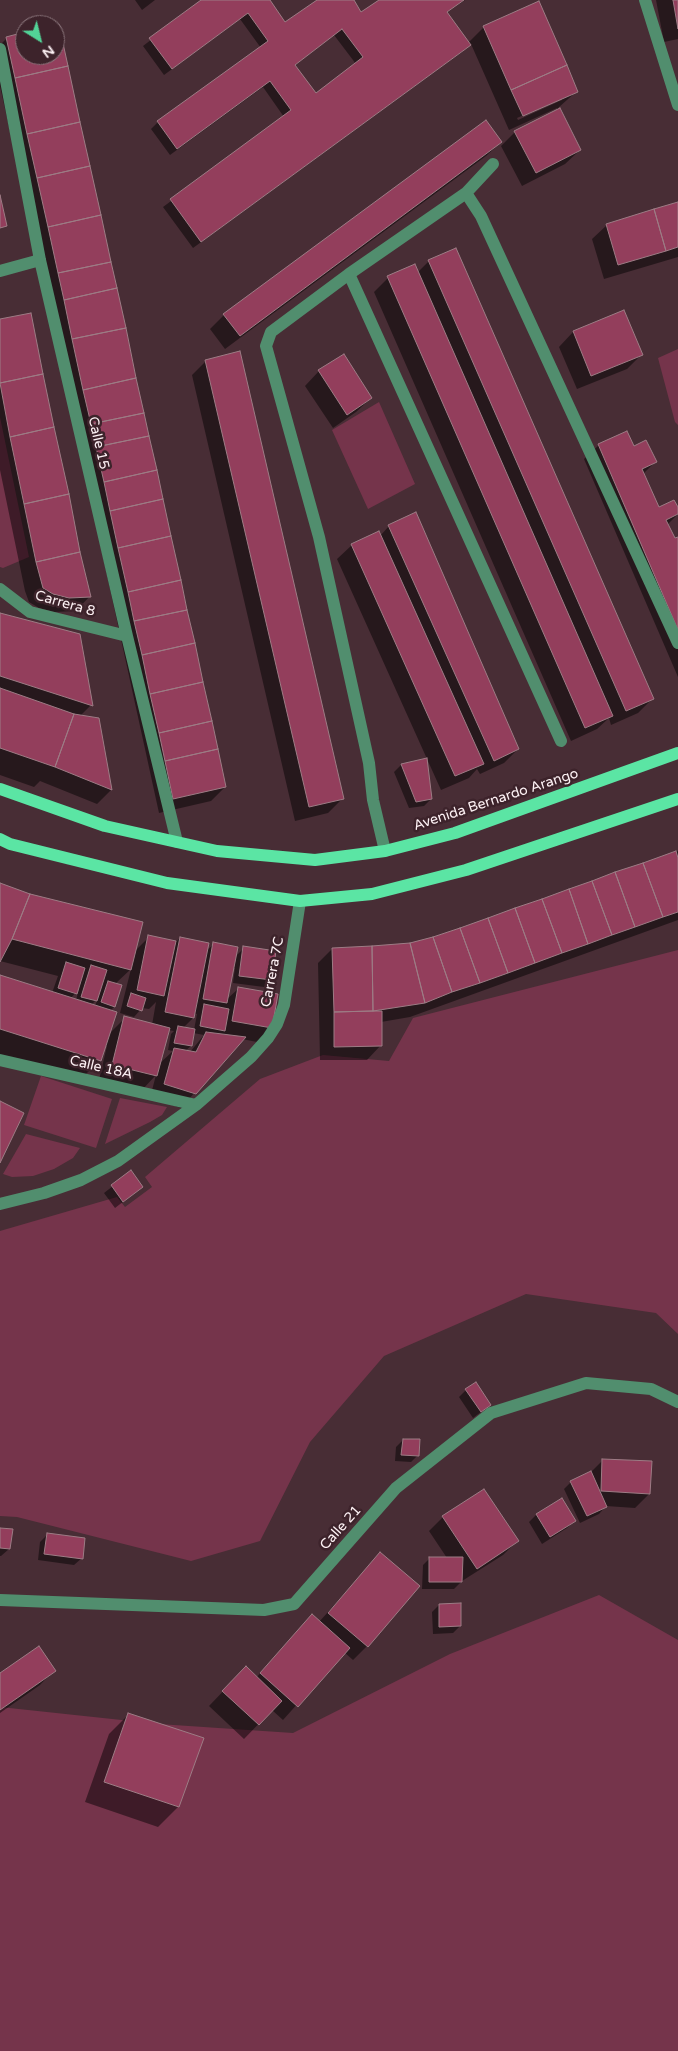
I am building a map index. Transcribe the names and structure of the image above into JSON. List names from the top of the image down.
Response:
{
  "streets": {
    "main road": ["Avenida Bernardo Arango"],
    "street": [
      "Calle 15",
      "Carrera 8",
      "Carrera 7C",
      "Calle 18A",
      "Calle 21"
    ]
  },
  "crossings": [
    ["Calle 15", "Carrera 8"],
    ["Calle 15", "Avenida Bernardo Arango"],
    ["Carrera 7C", "Calle 18A"]
  ],
  "north": "bottom right"
}
